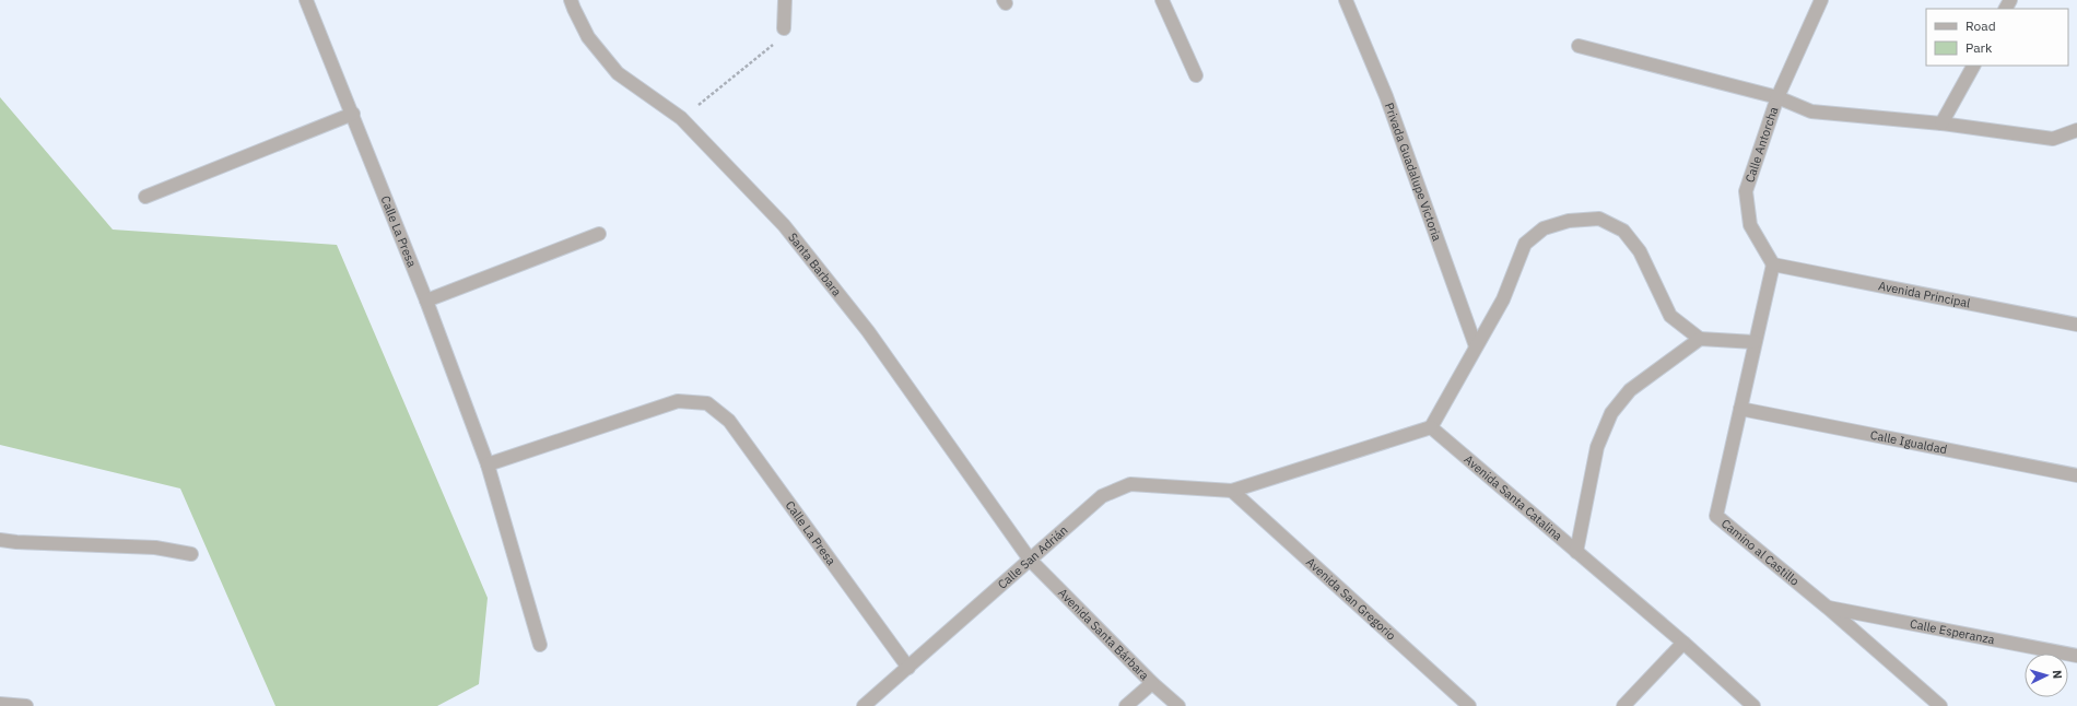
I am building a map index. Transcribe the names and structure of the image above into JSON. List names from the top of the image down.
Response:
{
  "streets": {
    "street": [
      "Calle Antorcha",
      "Privada Guadalupe Victoria",
      "Calle La Presa",
      "Santa Barbara",
      "Avenida Principal",
      "Calle Igualdad",
      "Avenida Santa Catalina",
      "Camino al Castillo",
      "Calle San Adrián",
      "Avenida San Gregorio",
      "Calle Esperanza",
      "Avenida Santa Bárbara"
    ]
  },
  "crossings": [
    ["Calle Antorcha", "Avenida Principal"],
    ["Calle Antorcha", "Camino al Castillo"],
    ["Calle La Presa", "Calle San Adrián"],
    ["Santa Barbara", "Calle San Adrián"],
    ["Santa Barbara", "Avenida Santa Bárbara"],
    ["Avenida Principal", "Camino al Castillo"],
    ["Calle Igualdad", "Camino al Castillo"],
    ["Camino al Castillo", "Calle Esperanza"],
    ["Calle San Adrián", "Avenida San Gregorio"],
    ["Calle San Adrián", "Avenida Santa Bárbara"]
  ],
  "legend": ["Road", "Park"],
  "north": "right"
}
